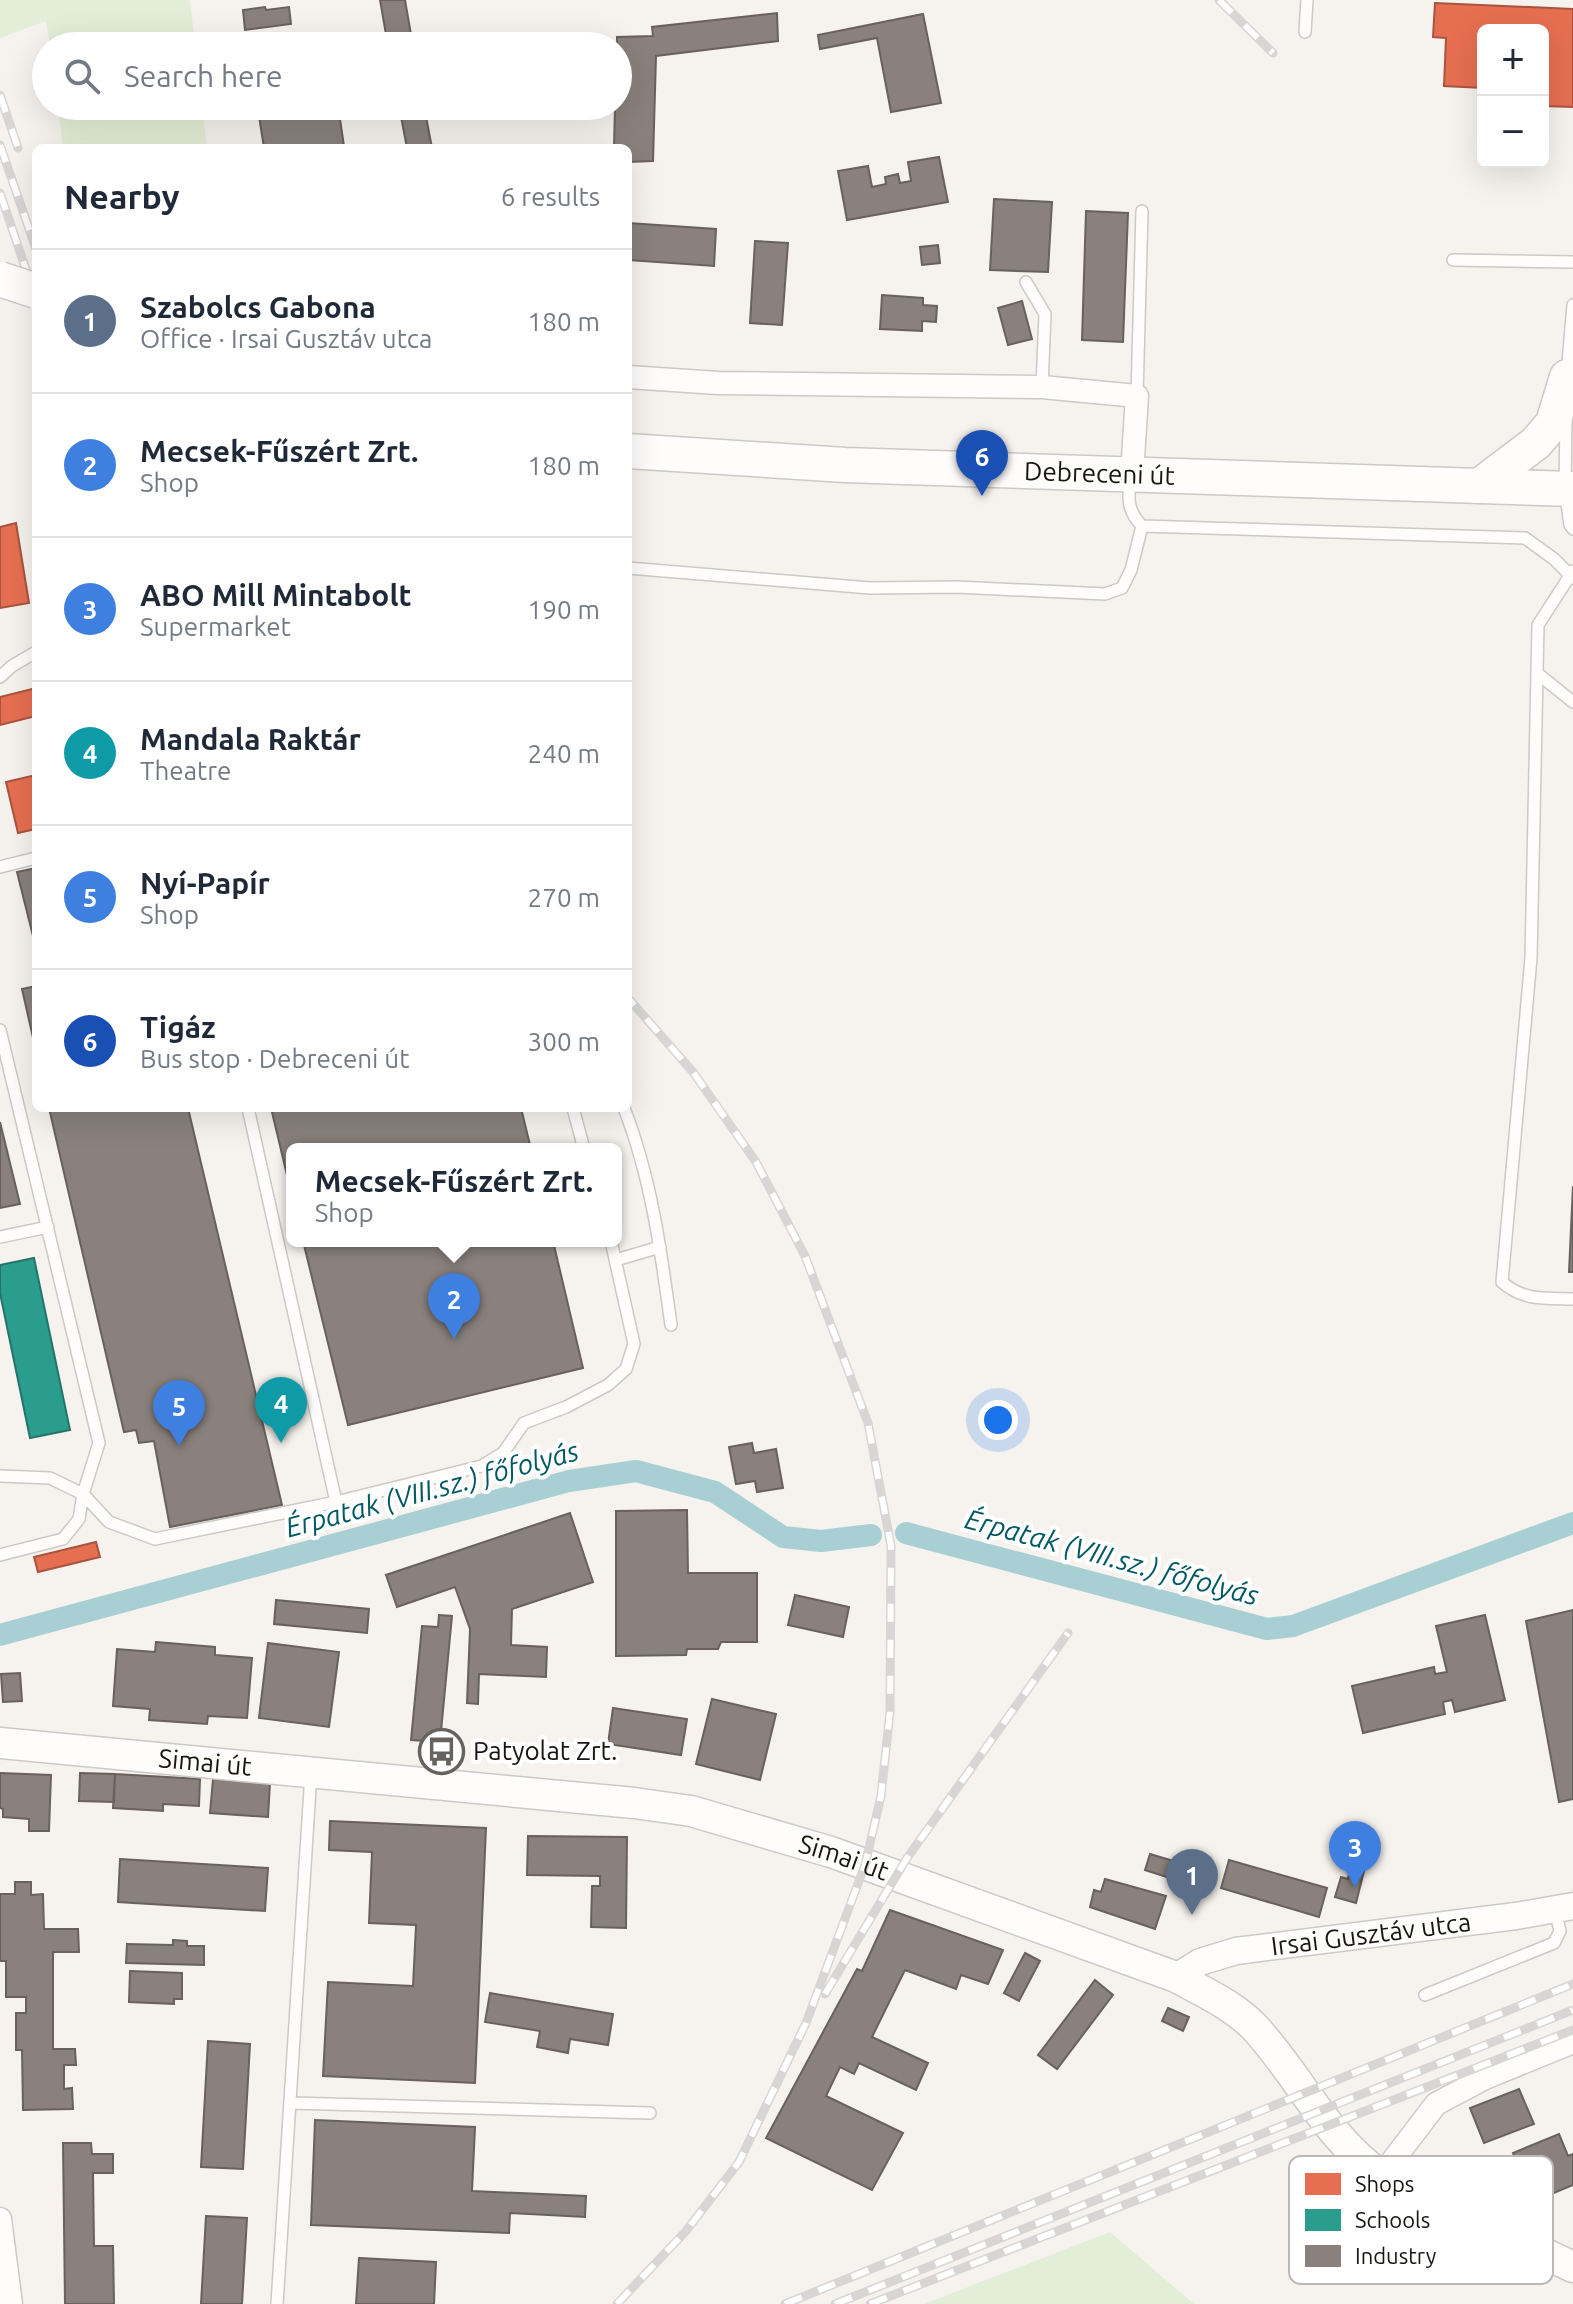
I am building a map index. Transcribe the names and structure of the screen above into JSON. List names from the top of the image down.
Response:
{
  "streets": {
    "main road": ["Debreceni út", "Simai út"],
    "street": ["Irsai Gusztáv utca"]
  },
  "crossings": [
    ["Simai út", "Irsai Gusztáv utca"]
  ],
  "water": ["Érpatak (VIII.sz.) főfolyás"],
  "places": {
    "bus stop": ["Patyolat Zrt."]
  },
  "legend": ["Shops", "Schools", "Industry"],
  "page": {
    "map_buttons": ["+", "−"],
    "search": "Search here",
    "heading": ["Nearby", "6 results"],
    "list": [
      {
        "mark": "1",
        "name": "Szabolcs Gabona",
        "note": "Office · Irsai Gusztáv utca",
        "value": "180 m"
      },
      {
        "mark": "2",
        "name": "Mecsek-Fűszért Zrt.",
        "note": "Shop",
        "value": "180 m"
      },
      {
        "mark": "3",
        "name": "ABO Mill Mintabolt",
        "note": "Supermarket",
        "value": "190 m"
      },
      {
        "mark": "4",
        "name": "Mandala Raktár",
        "note": "Theatre",
        "value": "240 m"
      },
      {
        "mark": "5",
        "name": "Nyí-Papír",
        "note": "Shop",
        "value": "270 m"
      },
      {
        "mark": "6",
        "name": "Tigáz",
        "note": "Bus stop · Debreceni út",
        "value": "300 m"
      }
    ],
    "pins": [
      "6",
      "2",
      "4",
      "5",
      "3",
      "1"
    ],
    "popup": ["Mecsek-Fűszért Zrt.", "Shop"]
  }
}
